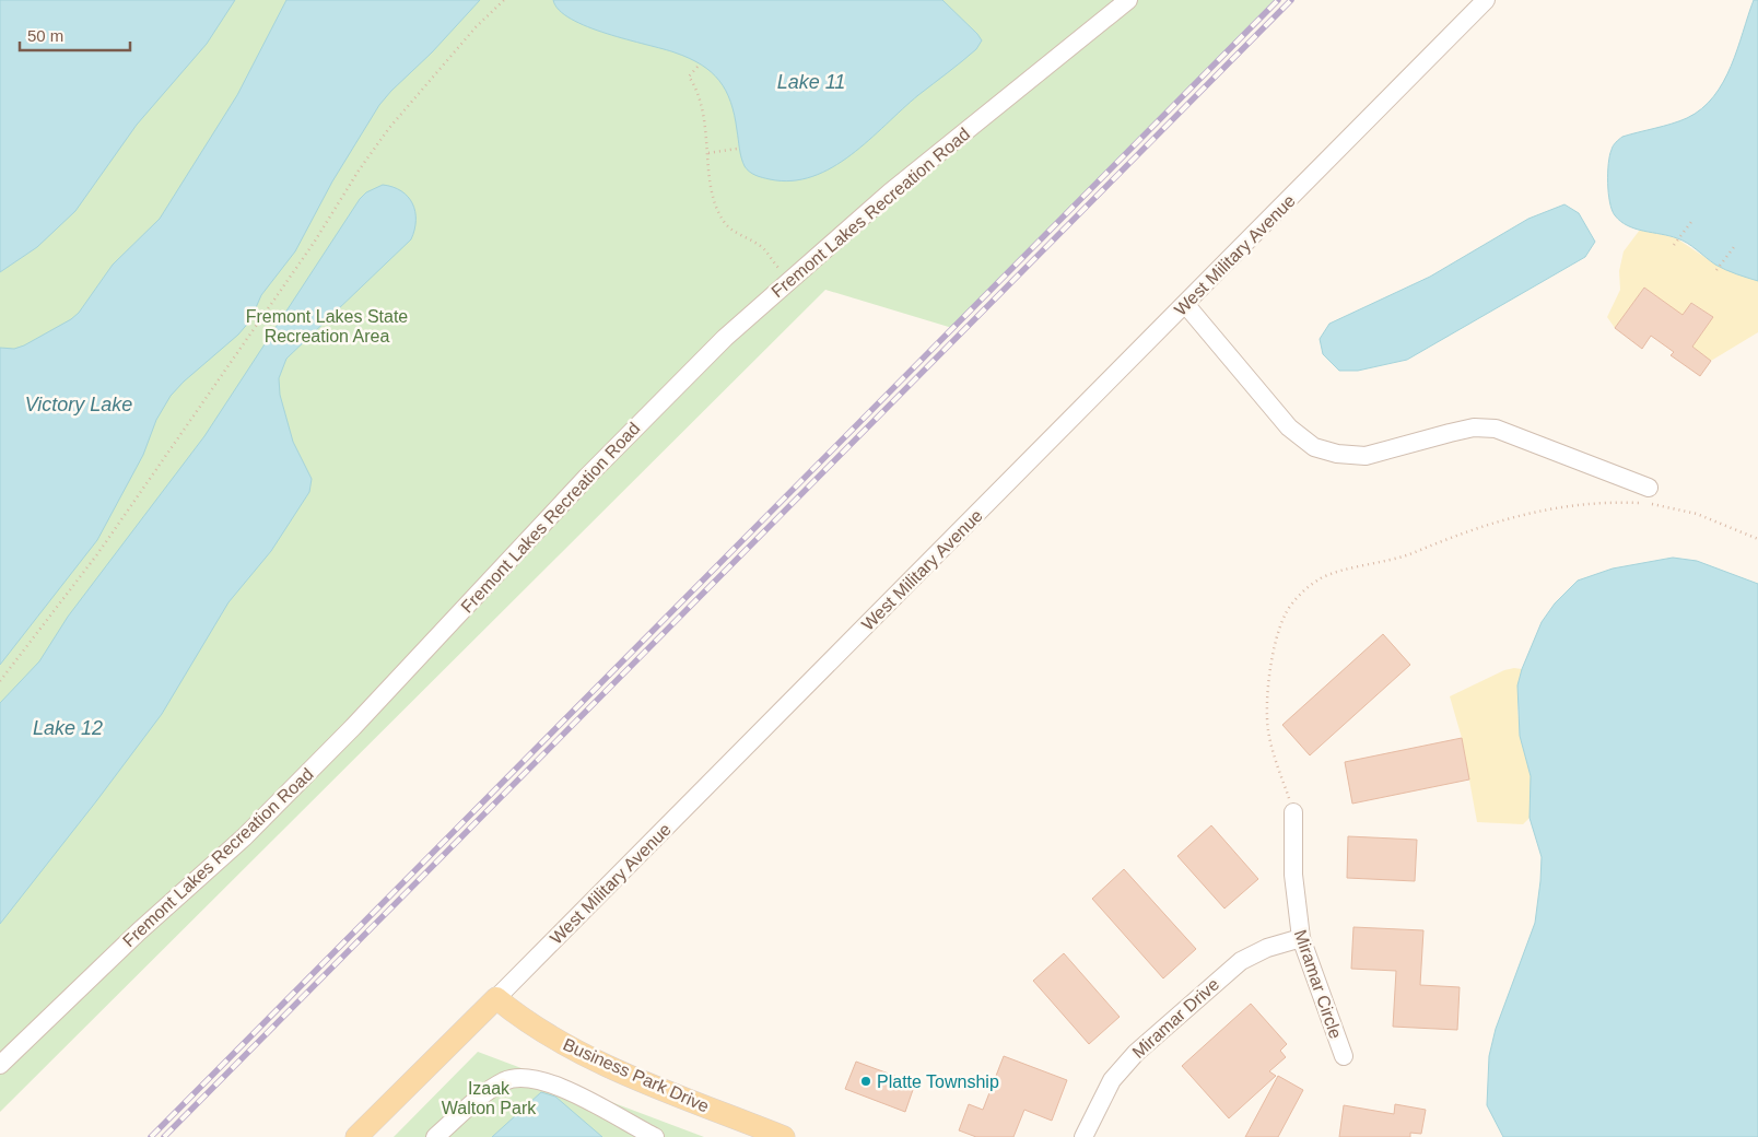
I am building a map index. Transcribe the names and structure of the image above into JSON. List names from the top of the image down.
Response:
{
  "streets": {
    "main road": ["West Military Avenue", "Business Park Drive"],
    "street": ["Fremont Lakes Recreation Road", "Miramar Circle", "Miramar Drive"]
  },
  "crossings": [
    ["West Military Avenue", "Business Park Drive"],
    ["Miramar Circle", "Miramar Drive"]
  ],
  "water": ["Lake 11", "Victory Lake", "Lake 12"],
  "parks": ["Fremont Lakes State Recreation Area", "Izaak Walton Park"],
  "places": ["Platte Township"],
  "scale_bar": "50 m"
}
